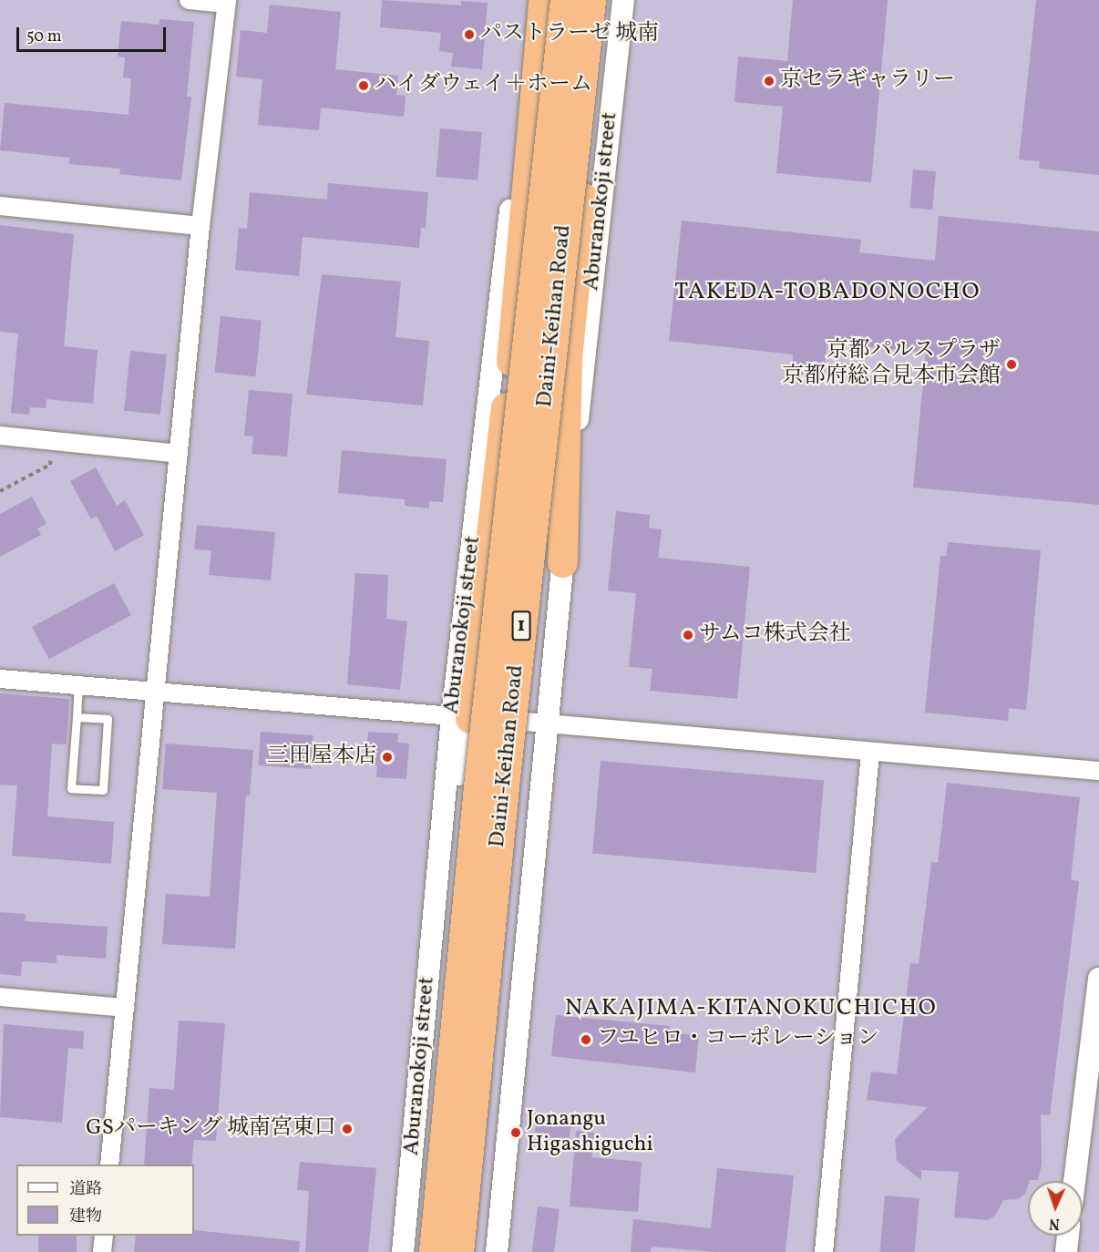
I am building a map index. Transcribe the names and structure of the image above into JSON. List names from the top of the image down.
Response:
{
  "streets": {
    "highway": ["Daini-Keihan Road", "1"],
    "street": ["Aburanokoji street"]
  },
  "districts": ["TAKEDA-TOBADONOCHO", "NAKAJIMA-KITANOKUCHICHO"],
  "places": [
    "パストラーゼ 城南",
    "京セラギャラリー",
    "ハイダウェイ＋ホーム",
    "京都パルスプラザ 京都府総合見本市会館",
    "サムコ株式会社",
    "三田屋本店",
    "フユヒロ・コーポレーション",
    "GSパーキング 城南宮東口",
    "Jonangu Higashiguchi"
  ],
  "legend": ["道路", "建物"],
  "scale_bar": "50 m",
  "north": "bottom"
}
